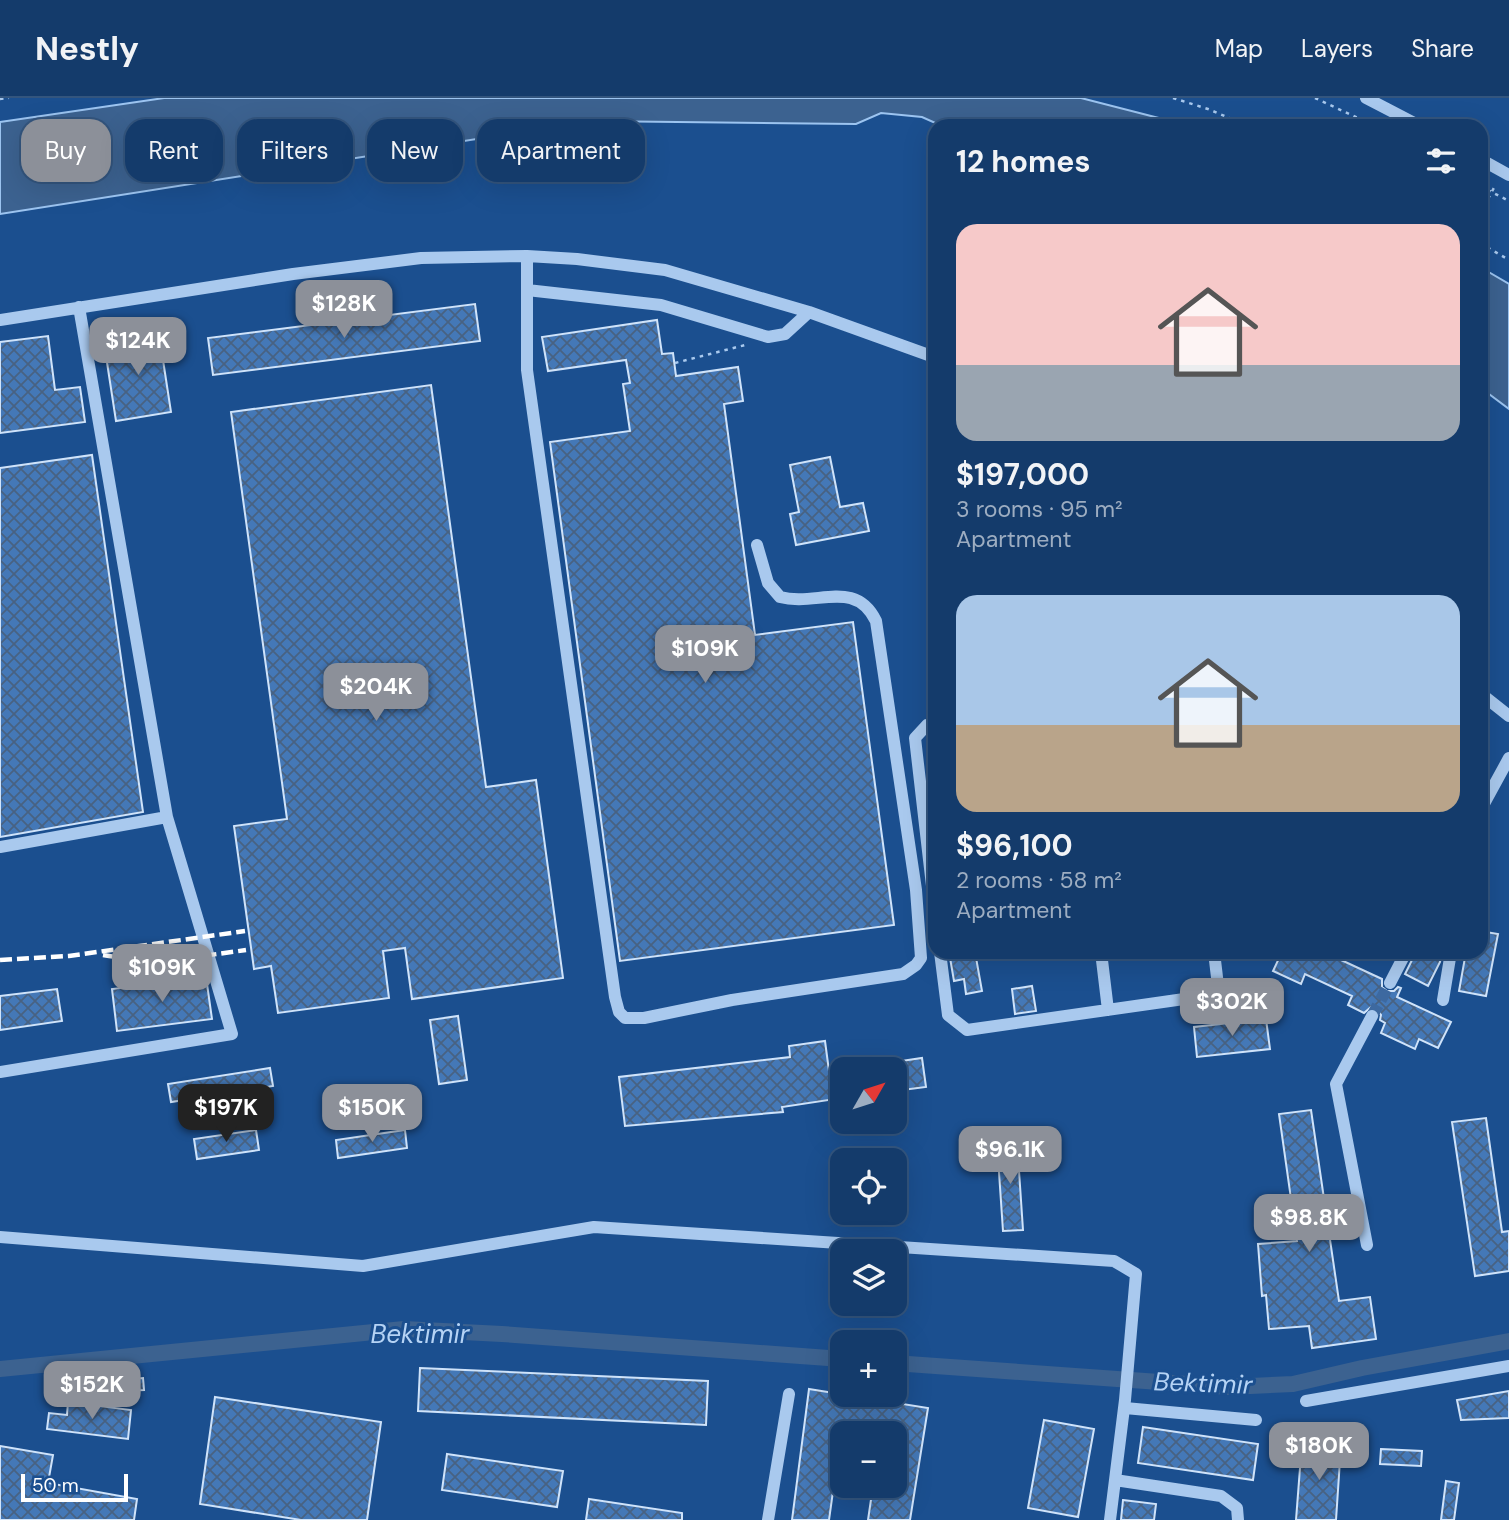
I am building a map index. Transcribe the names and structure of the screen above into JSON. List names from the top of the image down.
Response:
{
  "water": ["Bektimir"],
  "scale_bar": "50 m",
  "north": "top right",
  "page": {
    "header": "Nestly",
    "nav": ["Map", "Layers", "Share"],
    "chip": [
      "Buy",
      "Rent",
      "Filters",
      "New",
      "Apartment"
    ],
    "heading": "12 homes",
    "list": [
      {
        "name": "$197,000",
        "note": "3 rooms · 95 m² · Apartment"
      },
      {
        "name": "$96,100",
        "note": "2 rooms · 58 m² · Apartment"
      }
    ],
    "price": [
      "$128K",
      "$124K",
      "$109K",
      "$204K",
      "$109K",
      "$302K",
      "$197K",
      "$150K",
      "$96.1K",
      "$98.8K",
      "$152K",
      "$180K"
    ],
    "map_buttons": ["+", "−"],
    "scale": "50 m"
  }
}
